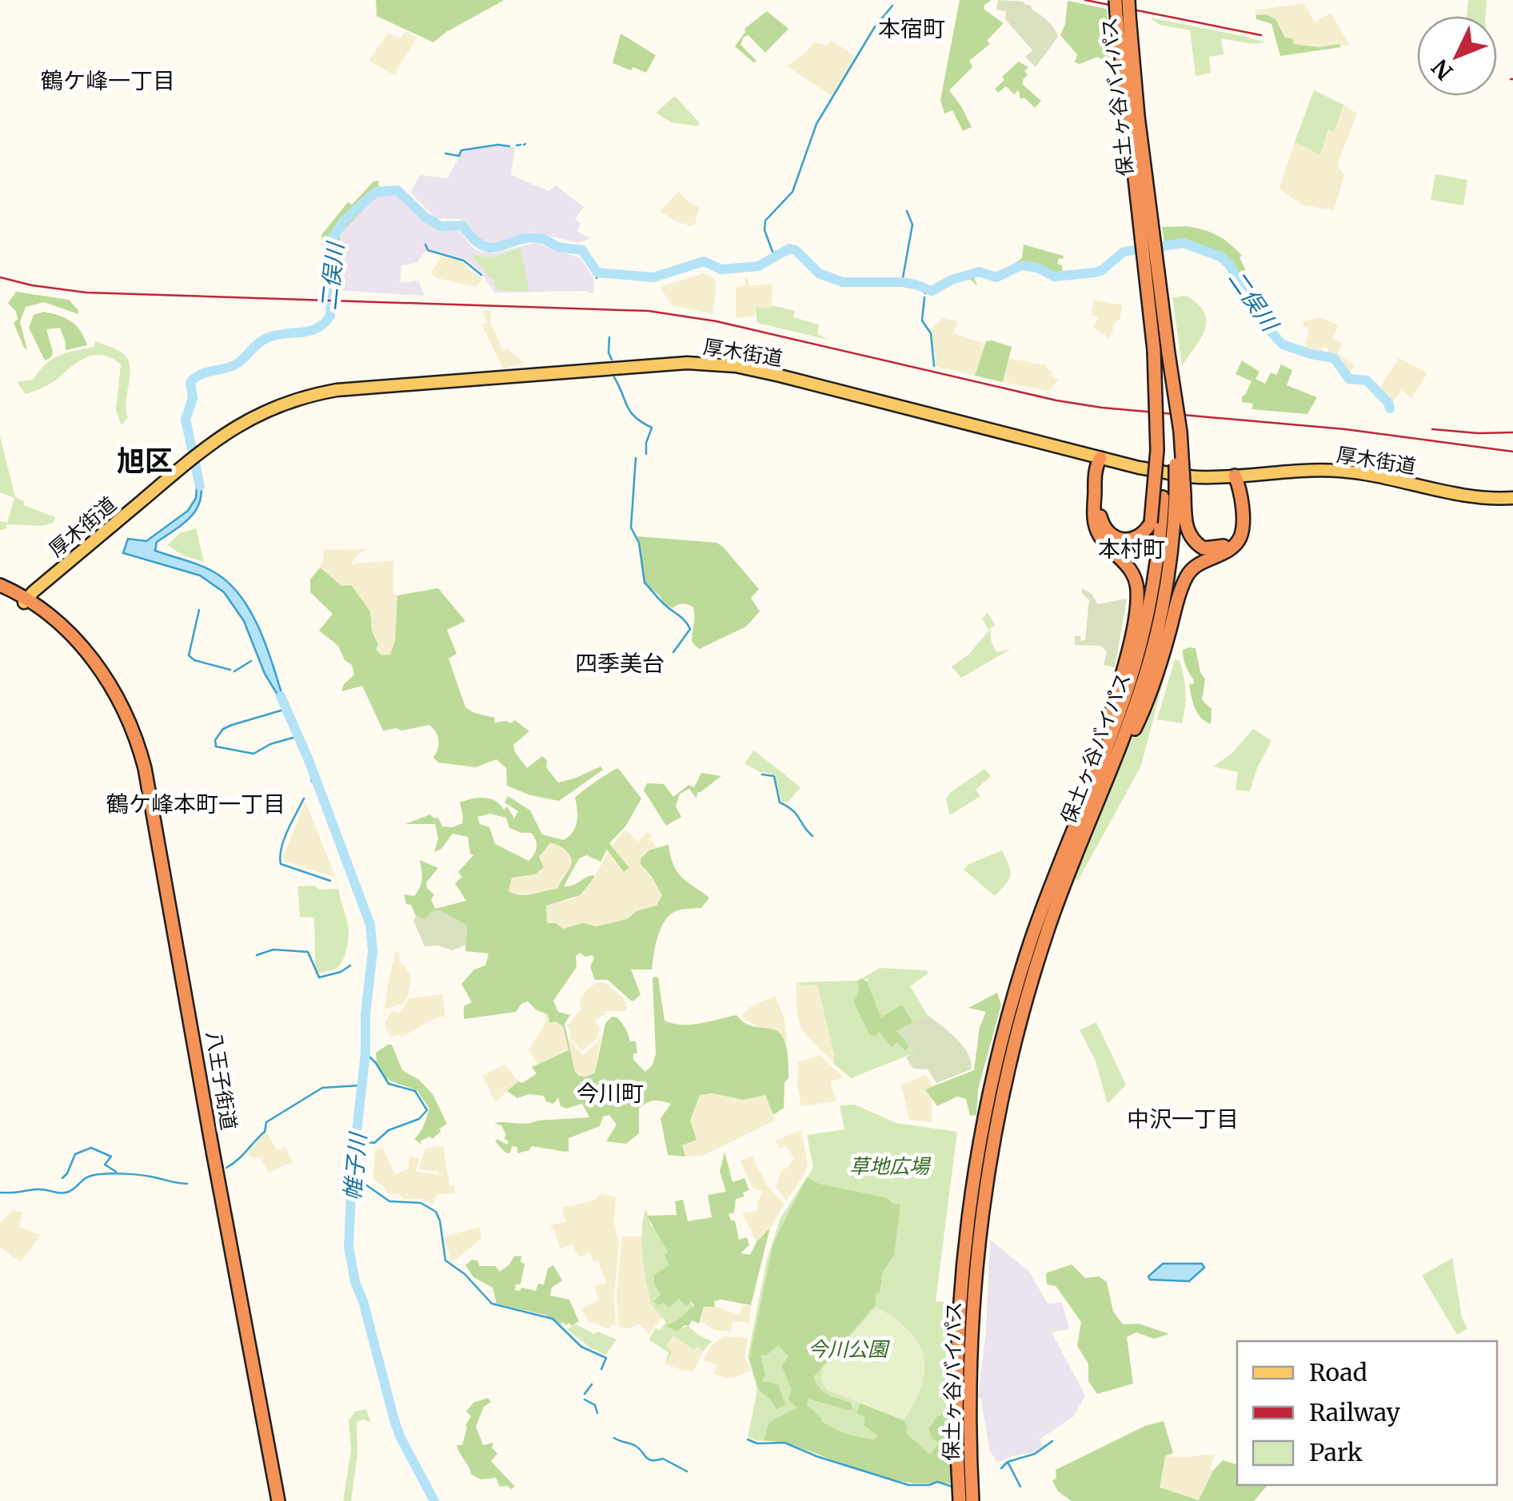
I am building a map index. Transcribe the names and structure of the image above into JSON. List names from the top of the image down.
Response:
{
  "streets": {
    "highway": ["保土ヶ谷バイパス", "八王子街道"],
    "main road": ["厚木街道"]
  },
  "crossings": [
    ["厚木街道", "八王子街道"]
  ],
  "districts": [
    "本宿町",
    "鶴ケ峰一丁目",
    "旭区",
    "本村町",
    "四季美台",
    "鶴ケ峰本町一丁目",
    "今川町",
    "中沢一丁目"
  ],
  "water": ["二俣川", "帷子川"],
  "parks": ["草地広場", "今川公園"],
  "legend": ["Road", "Railway", "Park"],
  "north": "bottom left"
}
